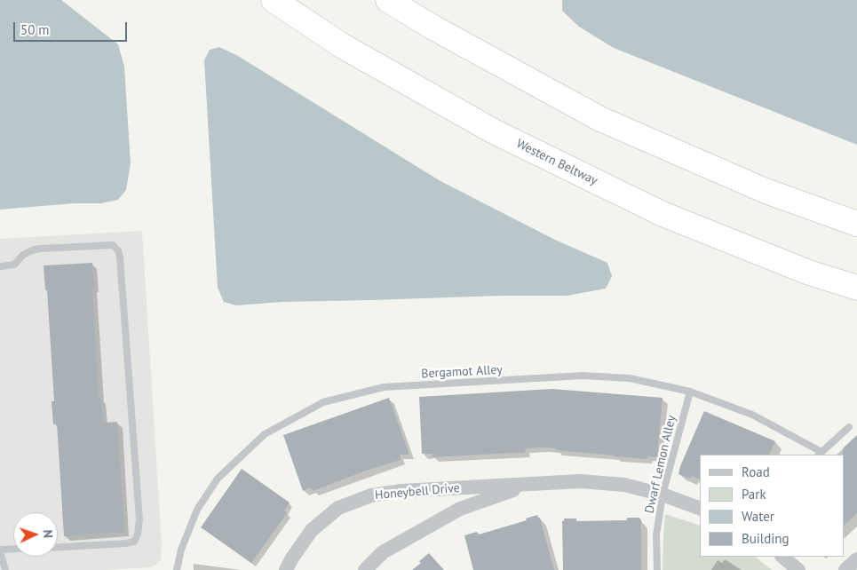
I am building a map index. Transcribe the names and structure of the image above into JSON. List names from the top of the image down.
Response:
{
  "streets": {
    "highway": ["Western Beltway"],
    "street": ["Honeybell Drive"],
    "lane": ["Bergamot Alley", "Dwarf Lemon Alley"]
  },
  "crossings": [
    ["Bergamot Alley", "Dwarf Lemon Alley"],
    ["Dwarf Lemon Alley", "Honeybell Drive"]
  ],
  "legend": [
    "Road",
    "Park",
    "Water",
    "Building"
  ],
  "scale_bar": "50 m",
  "north": "right"
}
